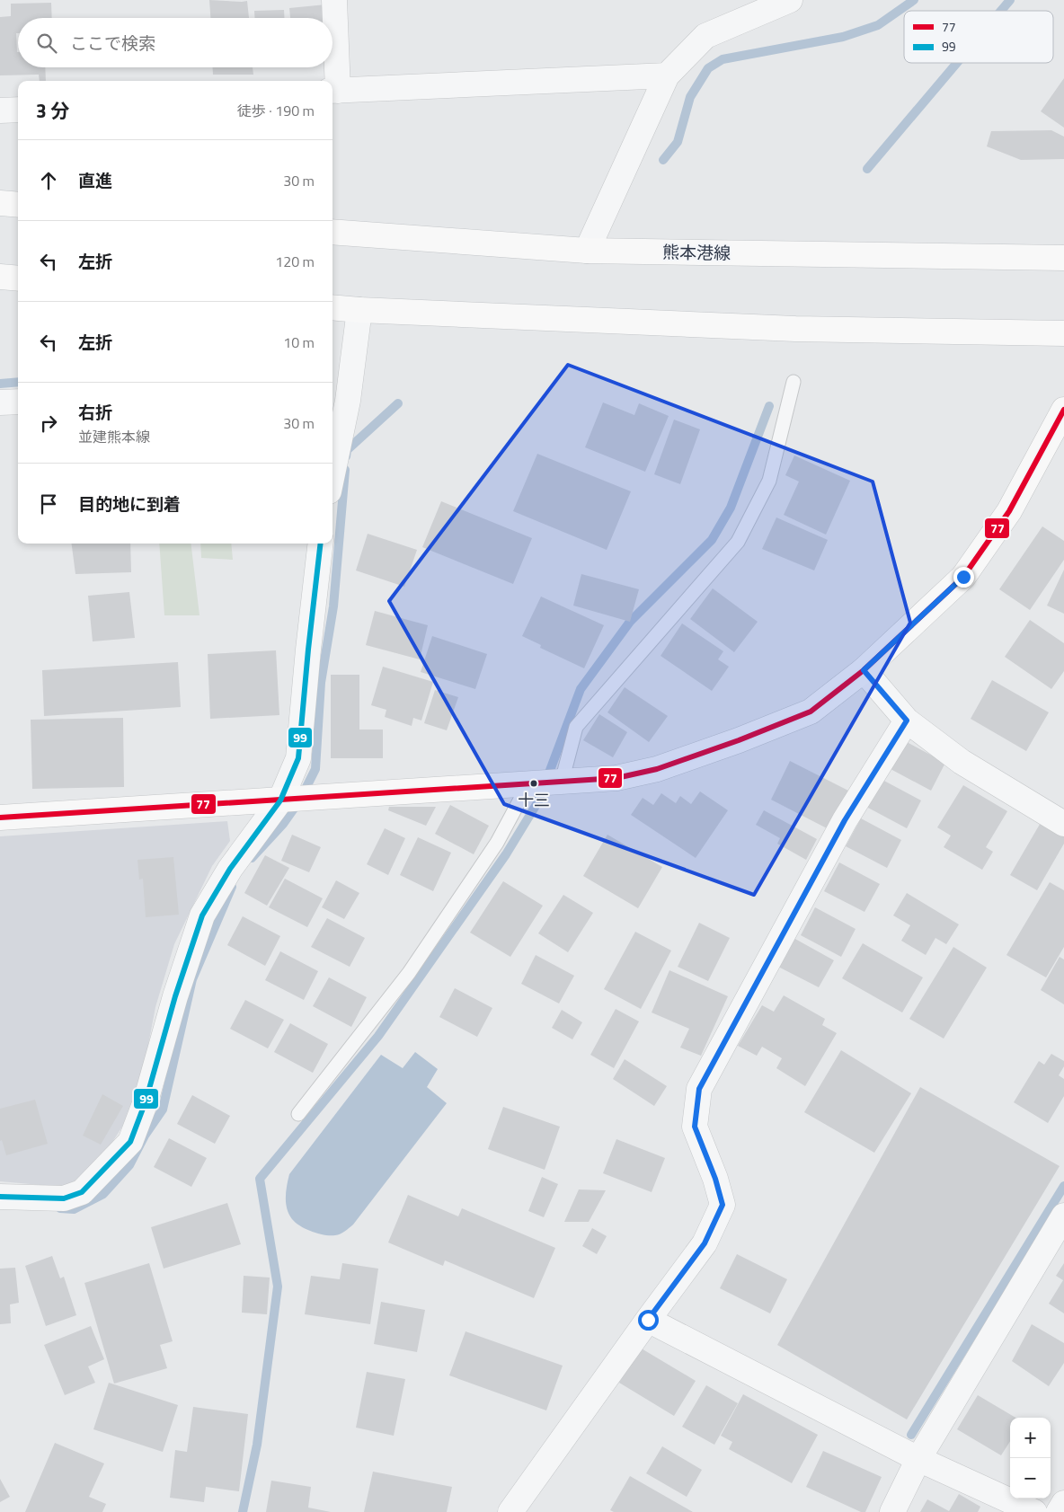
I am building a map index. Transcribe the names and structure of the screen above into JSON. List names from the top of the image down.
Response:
{
  "streets": {
    "main road": ["熊本港線"]
  },
  "places": ["十三"],
  "lines": ["transit line 77", "transit line 99"],
  "legend": ["77", "99"],
  "page": {
    "search": "ここで検索",
    "heading": ["3 分", "徒歩 · 190 m"],
    "list": [
      ["直進", "30 m"],
      ["左折", "120 m"],
      ["左折", "10 m"],
      ["右折", "並建熊本線", "30 m"],
      "目的地に到着"
    ],
    "map_buttons": ["+", "−"]
  }
}
